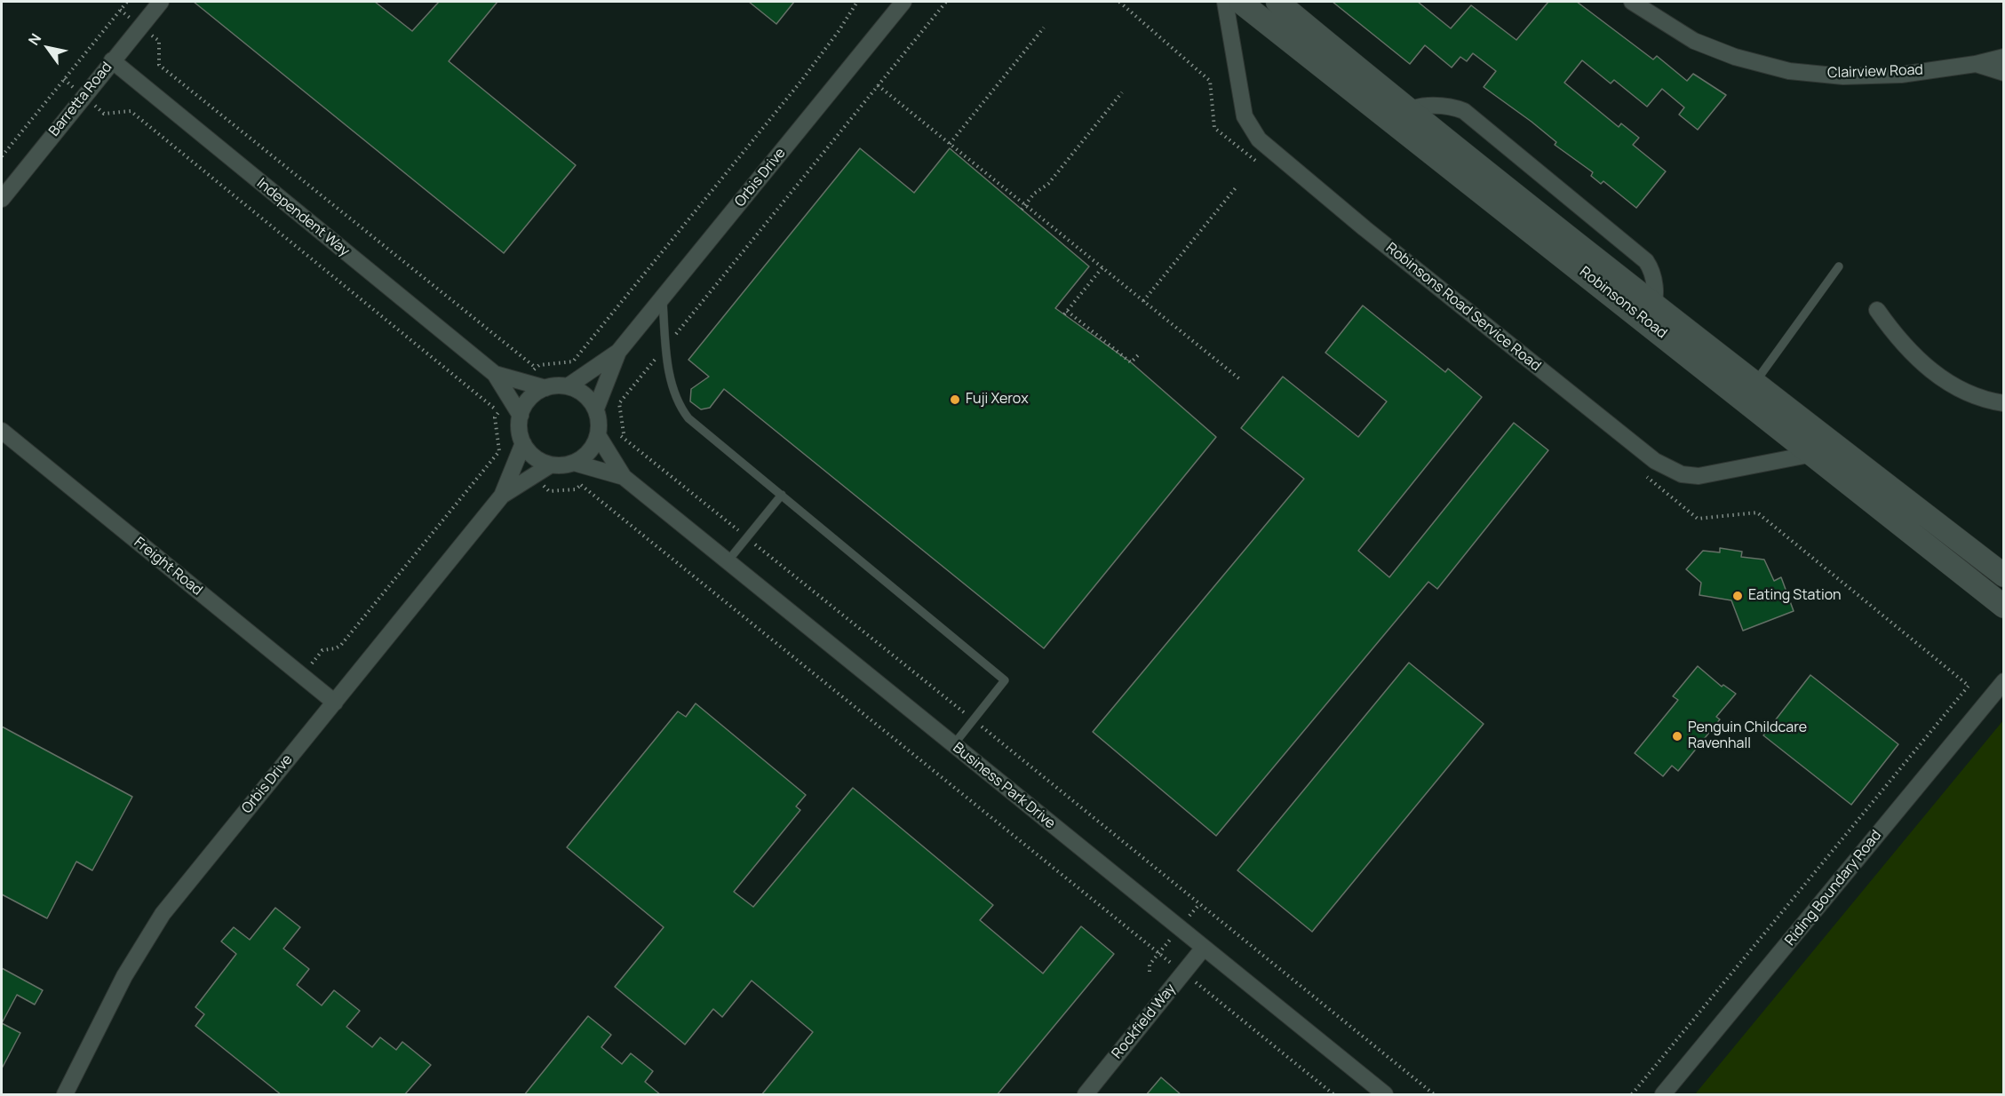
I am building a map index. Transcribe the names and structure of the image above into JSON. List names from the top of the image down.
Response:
{
  "streets": {
    "main road": ["Robinsons Road"],
    "street": [
      "Clairview Road",
      "Barretta Road",
      "Orbis Drive",
      "Independent Way",
      "Robinsons Road Service Road",
      "Freight Road",
      "Business Park Drive",
      "Riding Boundary Road",
      "Rockfield Way"
    ]
  },
  "crossings": [
    ["Barretta Road", "Independent Way"],
    ["Orbis Drive", "Independent Way"],
    ["Orbis Drive", "Freight Road"],
    ["Orbis Drive", "Business Park Drive"],
    ["Independent Way", "Business Park Drive"],
    ["Robinsons Road", "Robinsons Road Service Road"],
    ["Business Park Drive", "Rockfield Way"]
  ],
  "places": ["Fuji Xerox", "Eating Station", "Penguin Childcare Ravenhall"],
  "north": "top left"
}
